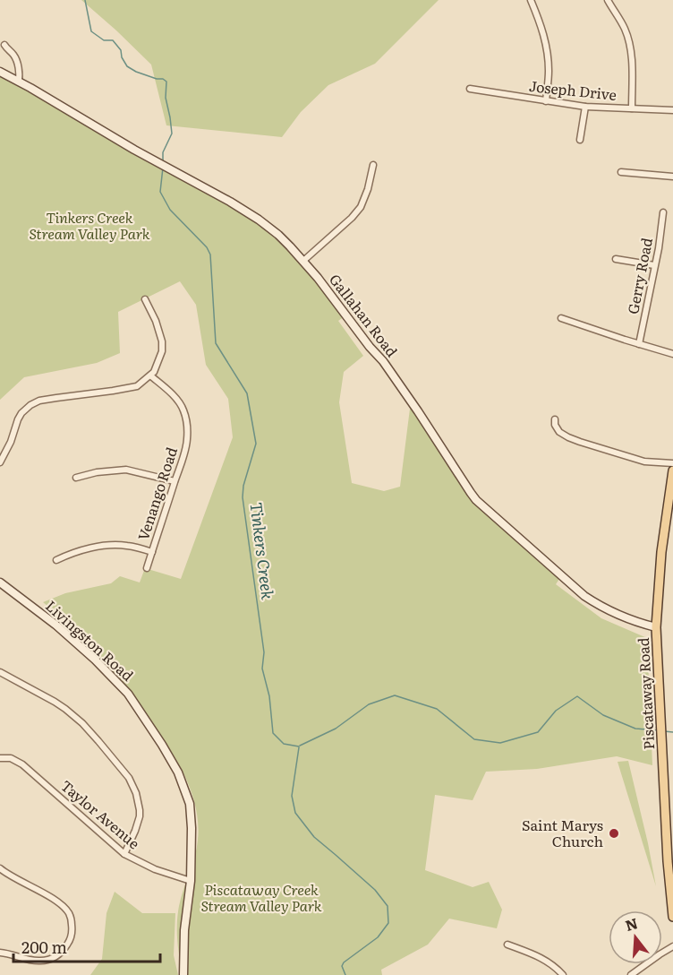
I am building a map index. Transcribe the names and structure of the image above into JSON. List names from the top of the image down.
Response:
{
  "streets": {
    "main road": ["Piscataway Road"],
    "street": [
      "Joseph Drive",
      "Gerry Road",
      "Gallahan Road",
      "Venango Road",
      "Livingston Road",
      "Taylor Avenue"
    ]
  },
  "crossings": [
    ["Gallahan Road", "Piscataway Road"],
    ["Livingston Road", "Taylor Avenue"]
  ],
  "water": ["Tinkers Creek"],
  "parks": ["Tinkers Creek Stream Valley Park", "Piscataway Creek Stream Valley Park"],
  "places": ["Saint Marys Church"],
  "scale_bar": "200 m",
  "north": "top"
}
